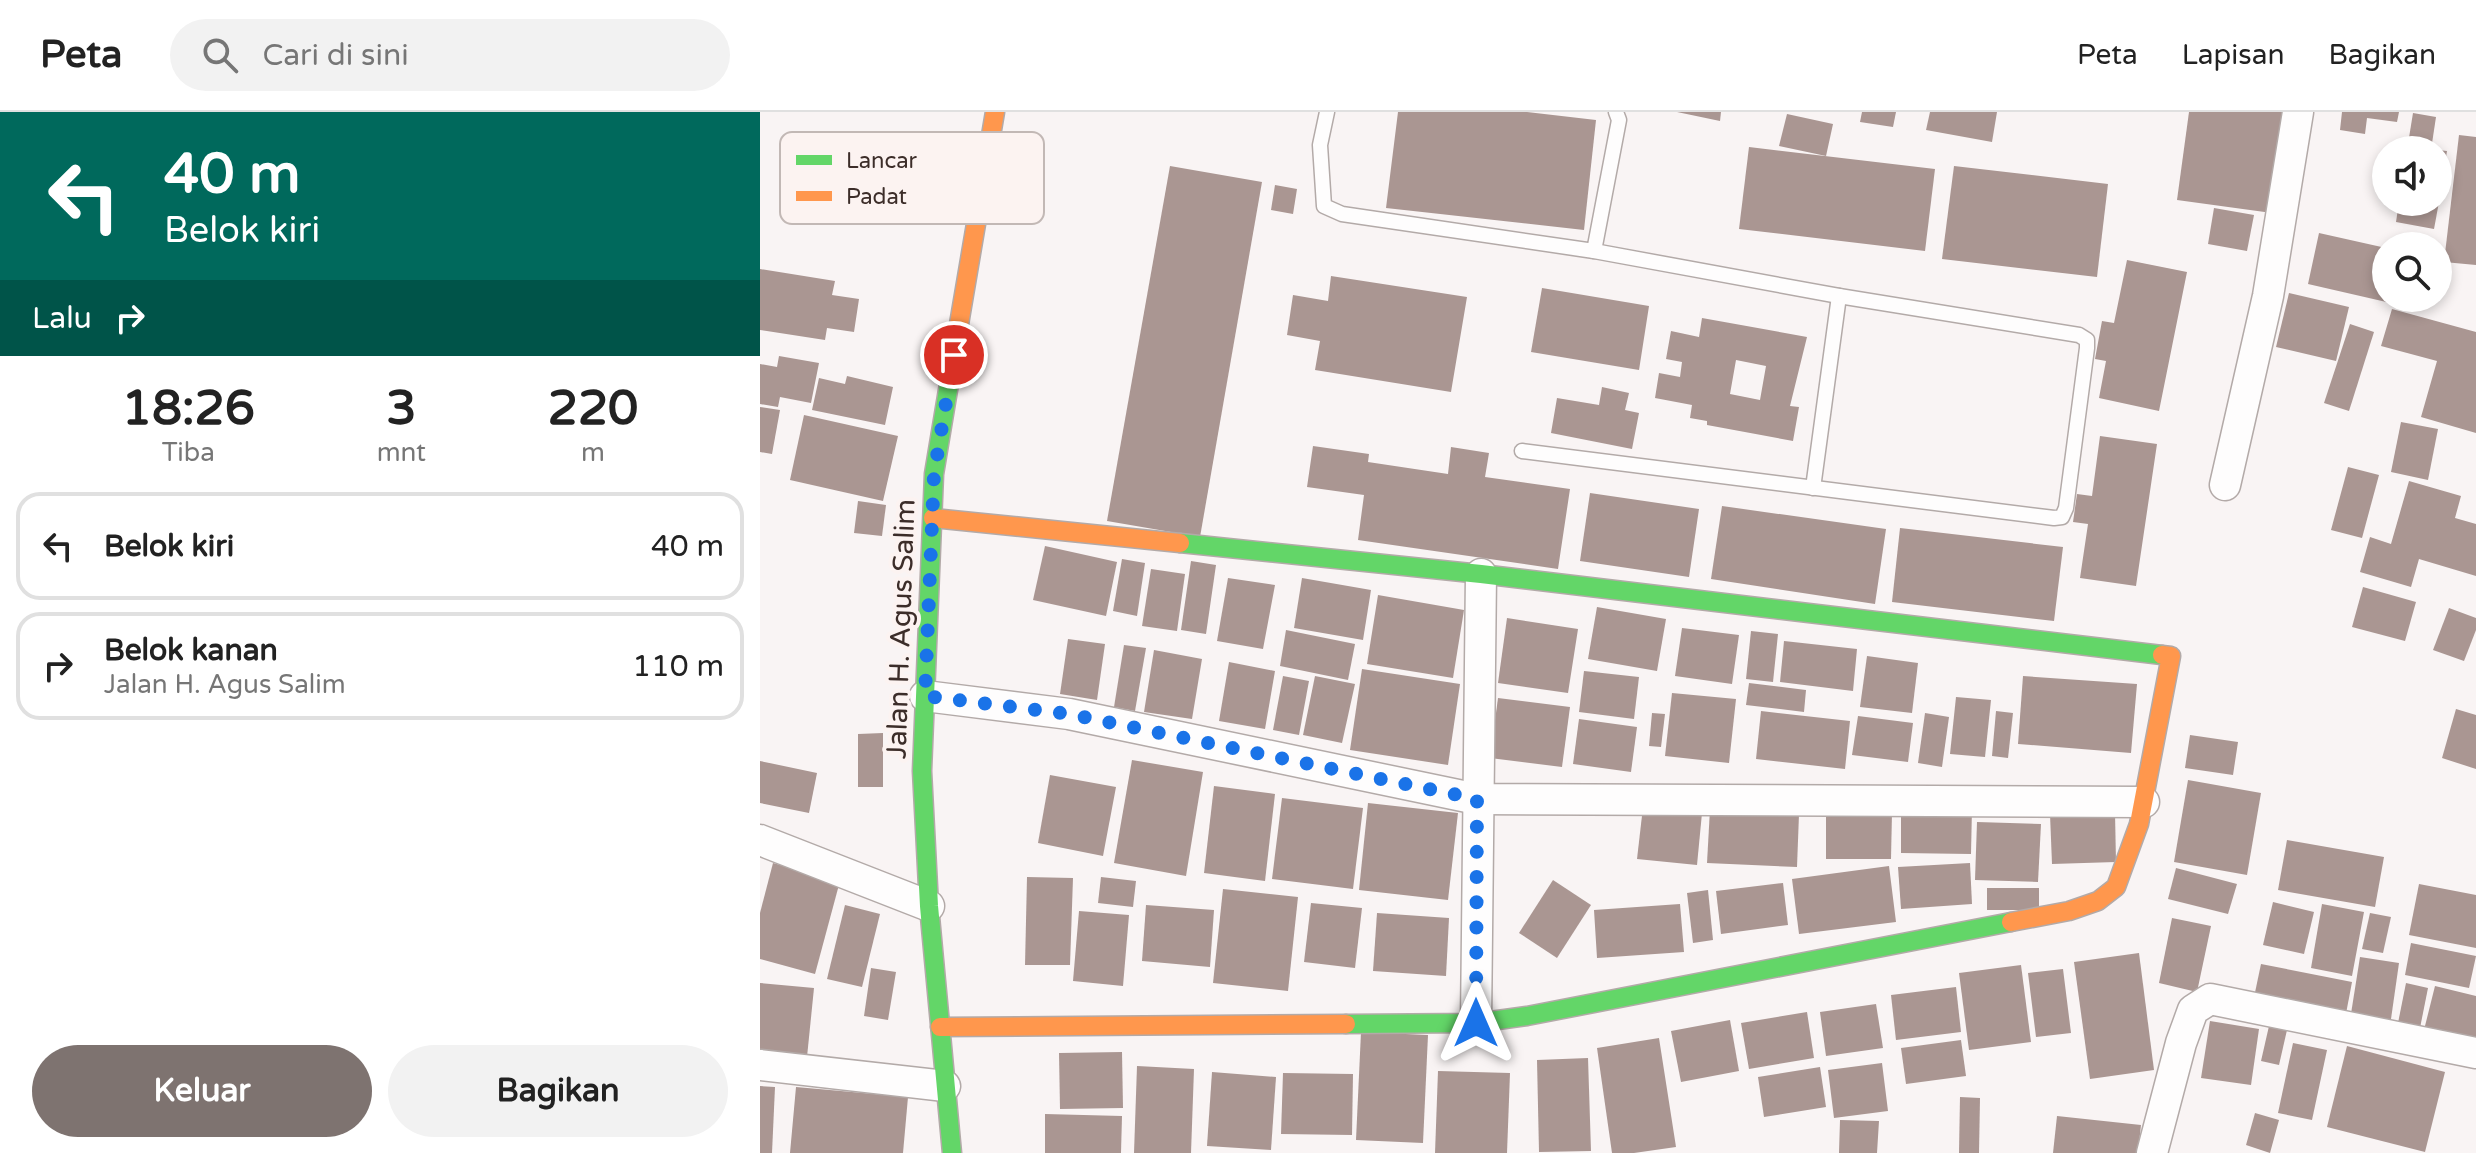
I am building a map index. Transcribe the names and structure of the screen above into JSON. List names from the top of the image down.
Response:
{
  "streets": {
    "street": ["Jalan H. Agus Salim"]
  },
  "legend": ["Lancar", "Padat"],
  "page": {
    "header": "Peta",
    "search": "Cari di sini",
    "nav": ["Peta", "Lapisan", "Bagikan"],
    "turn": ["40 m", "Belok kiri"],
    "then": "Lalu",
    "eta": [
      "18:26",
      "Tiba",
      "3",
      "mnt",
      "220",
      "m"
    ],
    "list": [
      {
        "name": "Belok kiri",
        "value": "40 m"
      },
      {
        "name": "Belok kanan",
        "note": "Jalan H. Agus Salim",
        "value": "110 m"
      }
    ],
    "buttons": ["Keluar", "Bagikan"]
  }
}
